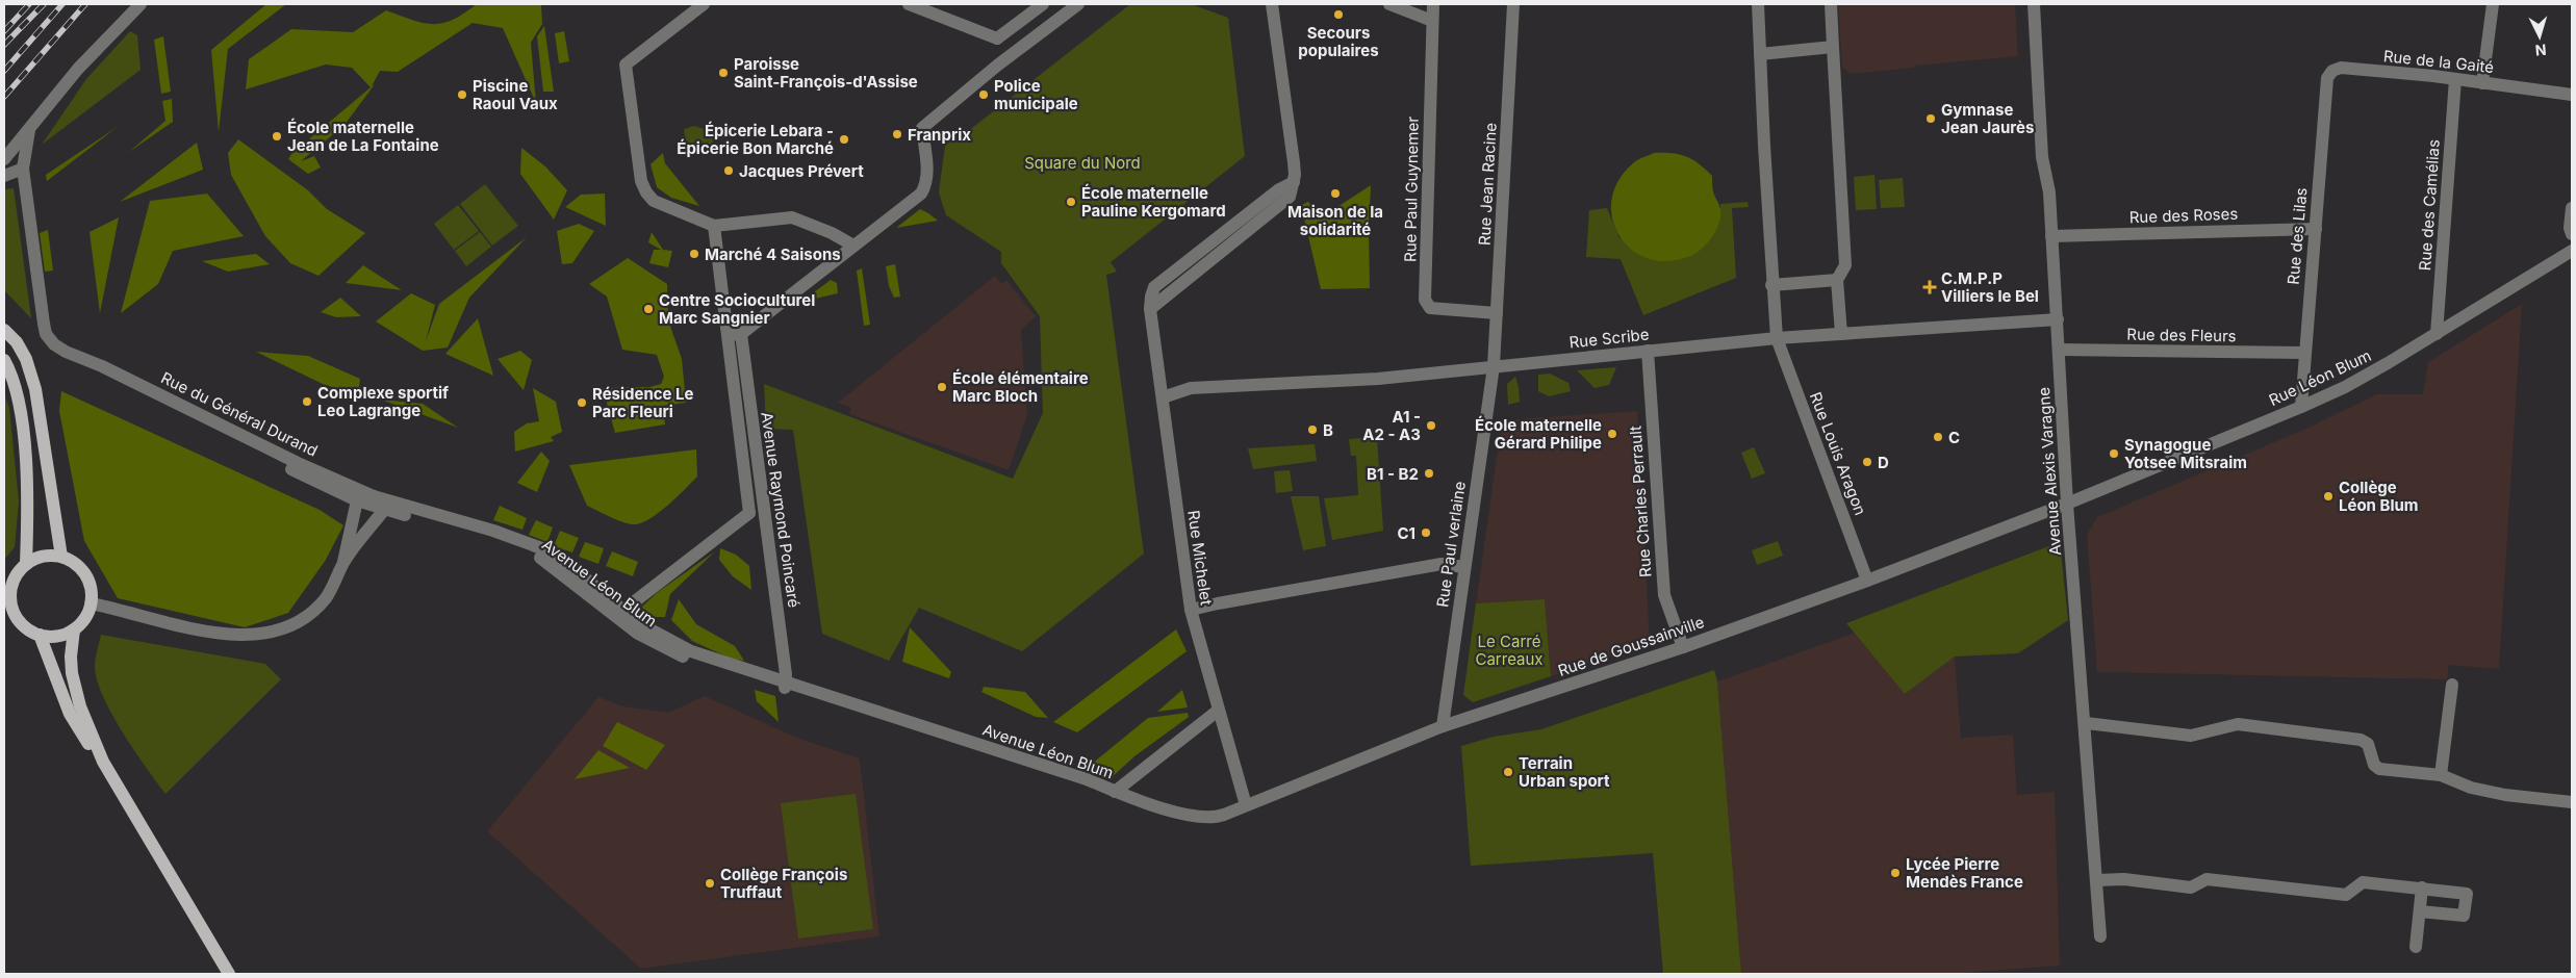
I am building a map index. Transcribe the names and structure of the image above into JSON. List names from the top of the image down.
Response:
{
  "streets": {
    "street": [
      "Rue de la Gaité",
      "Rue Jean Racine",
      "Rue Paul Guynemer",
      "Rue des Camélias",
      "Rue des Roses",
      "Rue des Lilas",
      "Rue des Fleurs",
      "Rue Scribe",
      "Rue Léon Blum",
      "Rue du Général Durand",
      "Rue Louis Aragon",
      "Avenue Alexis Varagne",
      "Rue Charles Perrault",
      "Avenue Raymond Poincaré",
      "Rue Paul verlaine",
      "Rue Michelet",
      "Avenue Léon Blum",
      "Rue de Goussainville"
    ]
  },
  "crossings": [
    ["Rue de la Gaité", "Rue des Camélias"],
    ["Rue de la Gaité", "Rue des Lilas"],
    ["Rue Jean Racine", "Rue Paul Guynemer"],
    ["Rue Jean Racine", "Rue Scribe"],
    ["Rue Jean Racine", "Rue Paul verlaine"],
    ["Rue des Camélias", "Rue Léon Blum"],
    ["Rue des Roses", "Rue des Lilas"],
    ["Rue des Roses", "Avenue Alexis Varagne"],
    ["Rue des Lilas", "Rue des Fleurs"],
    ["Rue des Lilas", "Rue Léon Blum"],
    ["Rue des Fleurs", "Avenue Alexis Varagne"],
    ["Rue Scribe", "Rue Louis Aragon"],
    ["Rue Scribe", "Avenue Alexis Varagne"],
    ["Rue Scribe", "Rue Charles Perrault"],
    ["Rue Scribe", "Rue Paul verlaine"],
    ["Rue Scribe", "Rue Michelet"],
    ["Rue Léon Blum", "Avenue Alexis Varagne"],
    ["Rue Léon Blum", "Rue de Goussainville"],
    ["Rue du Général Durand", "Avenue Léon Blum"],
    ["Rue Louis Aragon", "Rue de Goussainville"],
    ["Avenue Alexis Varagne", "Rue de Goussainville"],
    ["Rue Charles Perrault", "Rue de Goussainville"],
    ["Avenue Raymond Poincaré", "Avenue Léon Blum"],
    ["Rue Paul verlaine", "Rue de Goussainville"],
    ["Rue Michelet", "Rue de Goussainville"],
    ["Avenue Léon Blum", "Rue de Goussainville"]
  ],
  "parks": ["Square du Nord", "Le Carré Carreaux"],
  "places": {
    "other": [
      "Secours populaires",
      "Paroisse Saint-François-d'Assise",
      "Piscine Raoul Vaux",
      "Police municipale",
      "Gymnase Jean Jaurès",
      "Franprix",
      "École maternelle Jean de La Fontaine",
      "Épicerie Lebara - Épicerie Bon Marché",
      "Jacques Prévert",
      "Maison de la solidarité",
      "École maternelle Pauline Kergomard",
      "Marché 4 Saisons",
      "Centre Socioculturel Marc Sangnier",
      "École élémentaire Marc Bloch",
      "Complexe sportif Leo Lagrange",
      "Résidence Le Parc Fleuri",
      "A1 - A2 - A3",
      "B",
      "École maternelle Gérard Philipe",
      "C",
      "Synagogue Yotsee Mitsraim",
      "D",
      "B1 - B2",
      "Collège Léon Blum",
      "C1",
      "Terrain Urban sport",
      "Lycée Pierre Mendès France",
      "Collège François Truffaut"
    ],
    "health": ["C.M.P.P Villiers le Bel"]
  },
  "north": "bottom"
}
